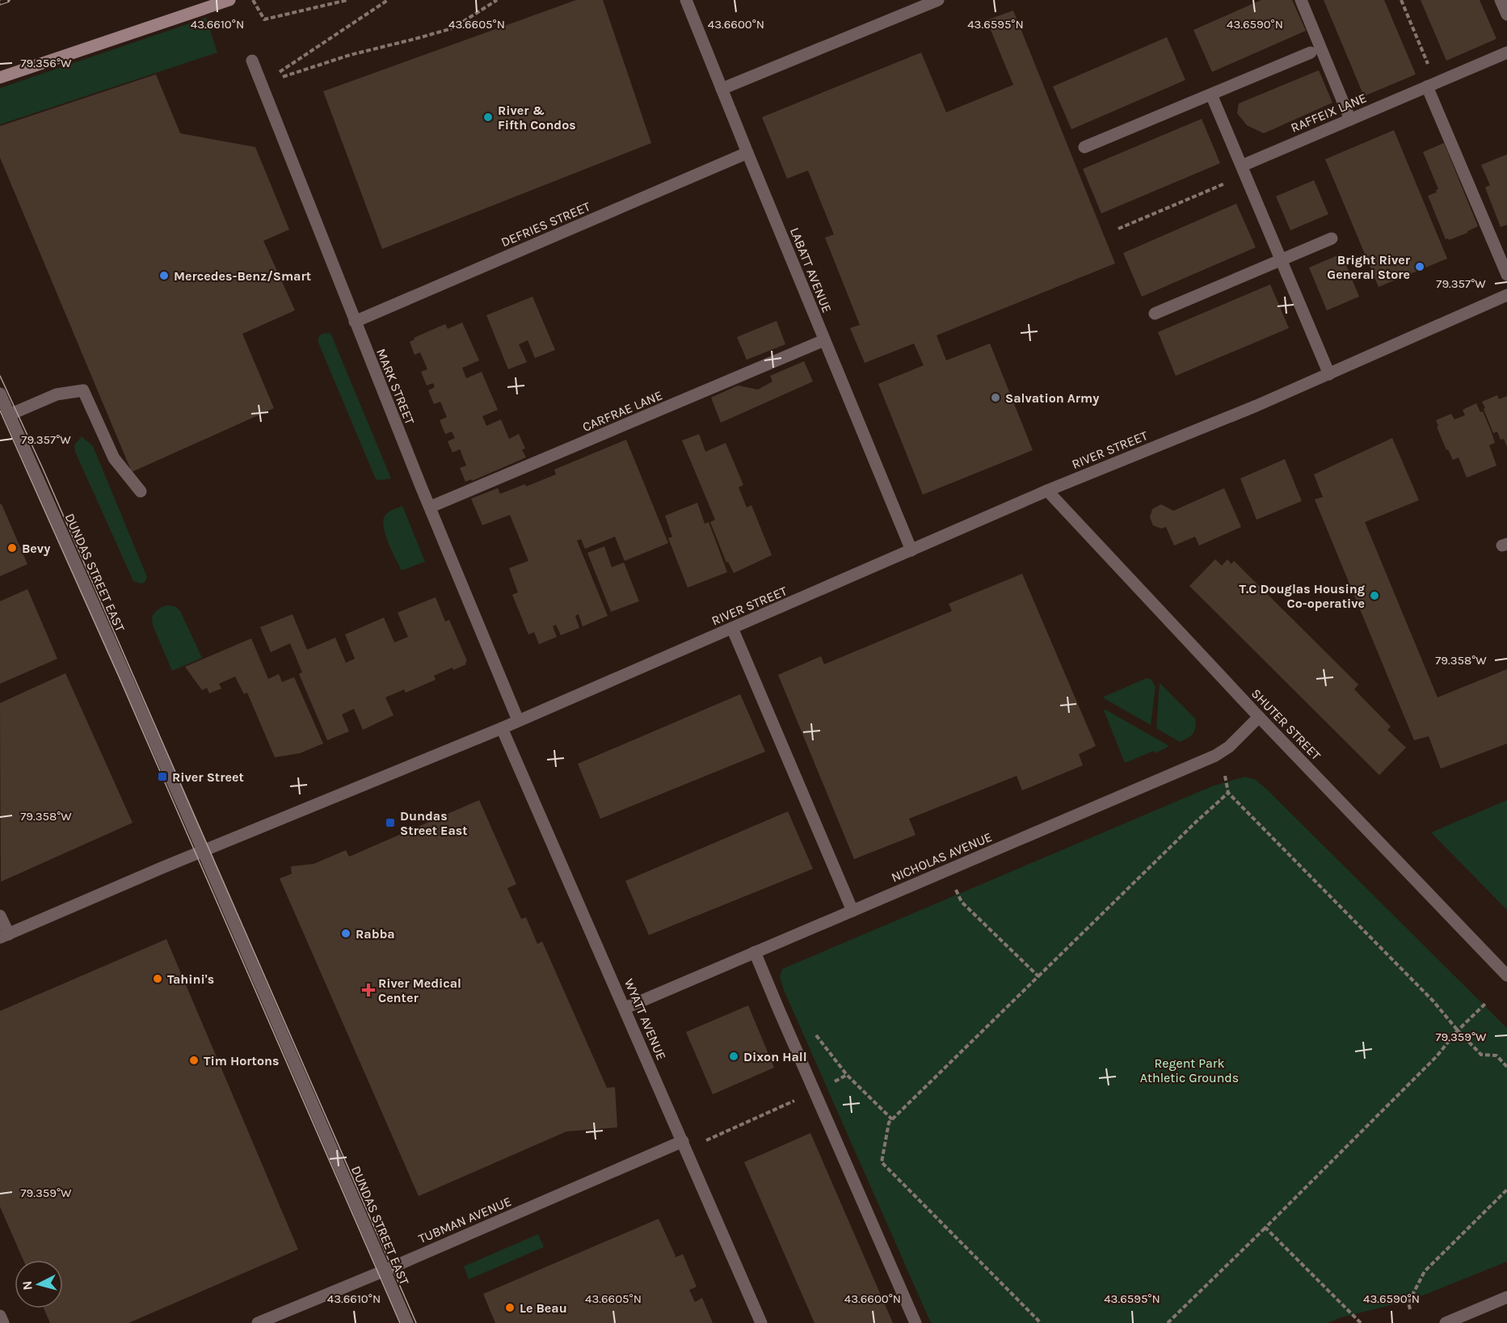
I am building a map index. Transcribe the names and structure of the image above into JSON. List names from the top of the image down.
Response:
{
  "streets": {
    "street": [
      "RAFFEIX LANE",
      "DEFRIES STREET",
      "LABATT AVENUE",
      "MARK STREET",
      "CARFRAE LANE",
      "RIVER STREET",
      "DUNDAS STREET EAST",
      "SHUTER STREET",
      "NICHOLAS AVENUE",
      "WYATT AVENUE",
      "TUBMAN AVENUE"
    ]
  },
  "crossings": [
    ["DEFRIES STREET", "LABATT AVENUE"],
    ["DEFRIES STREET", "MARK STREET"],
    ["LABATT AVENUE", "CARFRAE LANE"],
    ["LABATT AVENUE", "RIVER STREET"],
    ["MARK STREET", "CARFRAE LANE"],
    ["MARK STREET", "RIVER STREET"],
    ["RIVER STREET", "DUNDAS STREET EAST"],
    ["RIVER STREET", "SHUTER STREET"],
    ["RIVER STREET", "WYATT AVENUE"],
    ["DUNDAS STREET EAST", "TUBMAN AVENUE"],
    ["SHUTER STREET", "NICHOLAS AVENUE"],
    ["NICHOLAS AVENUE", "WYATT AVENUE"],
    ["WYATT AVENUE", "TUBMAN AVENUE"]
  ],
  "parks": ["Regent Park Athletic Grounds"],
  "places": {
    "other": [
      "River & Fifth Condos",
      "Bright River General Store",
      "Mercedes-Benz/Smart",
      "Salvation Army",
      "Bevy",
      "T.C Douglas Housing Co-operative",
      "Rabba",
      "Tahini's",
      "Dixon Hall",
      "Tim Hortons",
      "Le Beau"
    ],
    "transit": ["River Street", "Dundas Street East"],
    "health": ["River Medical Center"]
  },
  "north": "left",
  "coordinates": [
    "43.6610°N",
    "43.6605°N",
    "43.6600°N",
    "43.6595°N",
    "43.6590°N",
    "79.356°W",
    "79.357°W",
    "79.358°W",
    "79.359°W"
  ]
}
